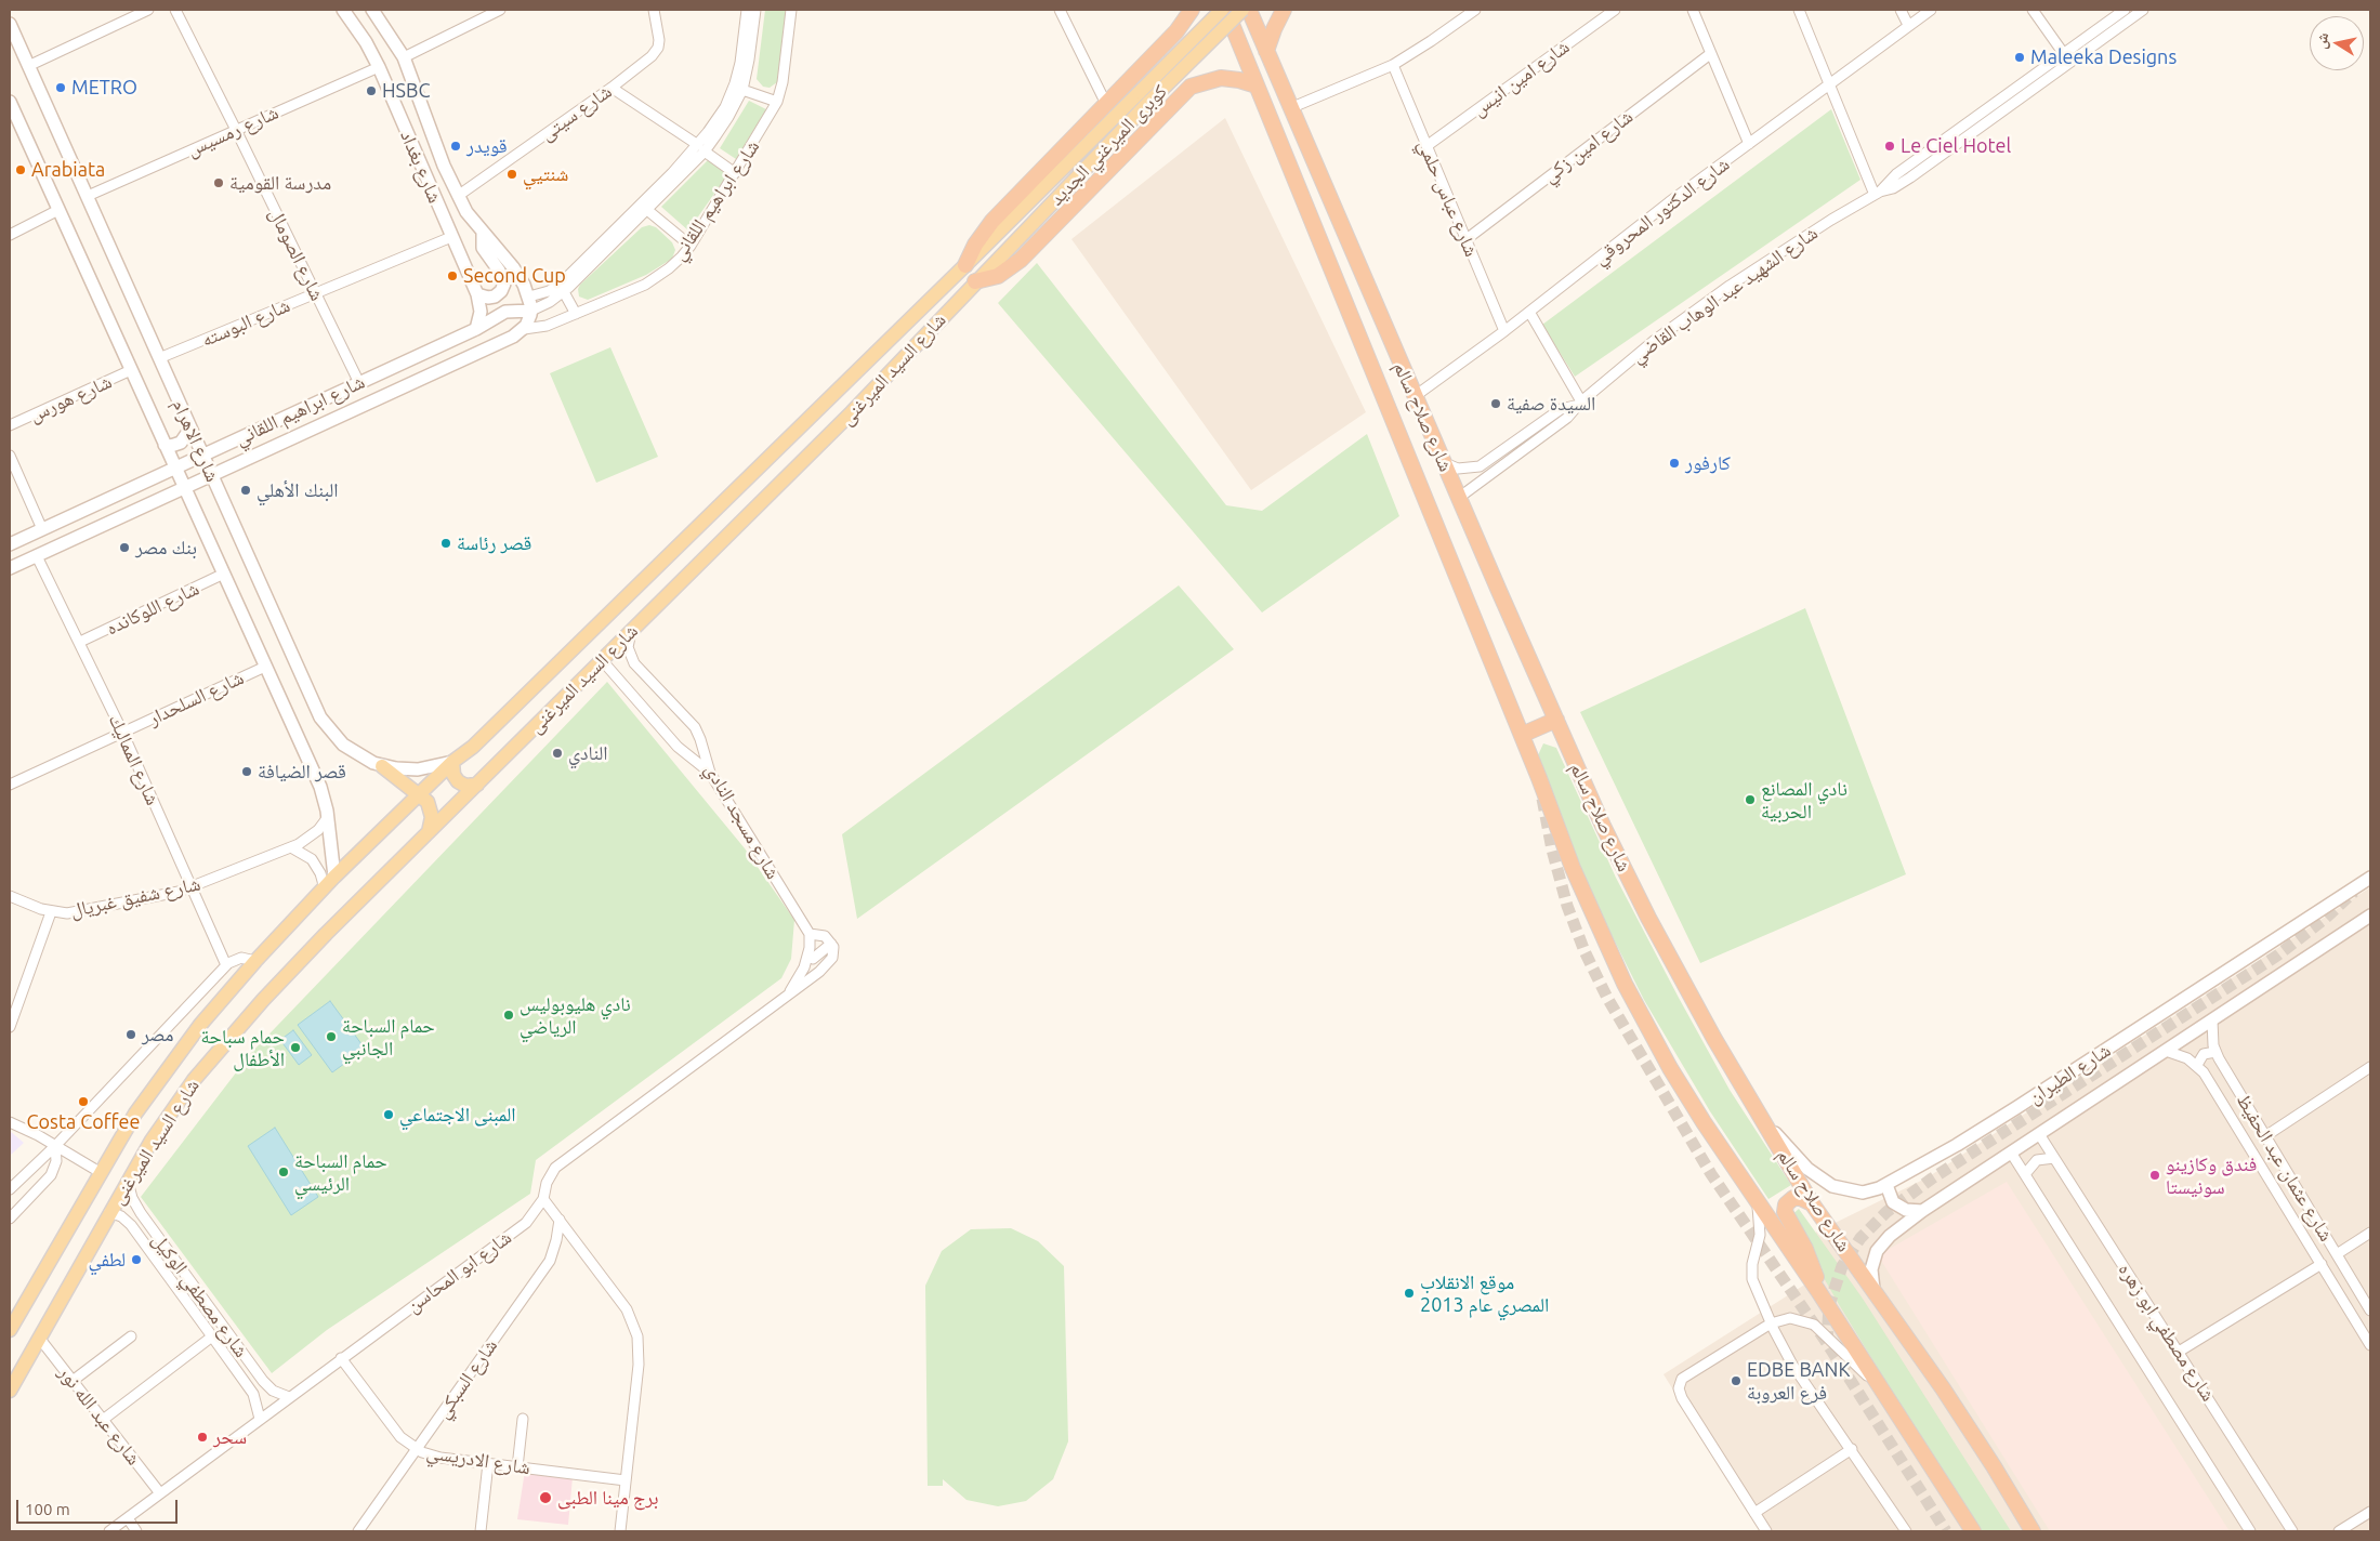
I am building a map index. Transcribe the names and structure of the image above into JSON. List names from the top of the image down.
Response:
{
  "streets": {
    "highway": ["شارع السيد الميرغنى", "شارع صلاح سالم"],
    "main road": [
      "كوبرى الميرغني الجديد",
      "شارع بغداد",
      "شارع ابراهيم اللقاني",
      "شارع الاهرام",
      "شارع الطيران"
    ],
    "street": [
      "شارع امين انيس",
      "شارع سيتى",
      "شارع رمسيس",
      "شارع امين زكي",
      "شارع عباس حلمي",
      "شارع الدكتور المحروقي",
      "شارع الصومال",
      "شارع الشهيد عبد الوهاب القاضي",
      "شارع البوسته",
      "شارع هورس",
      "شارع اللوكانده",
      "شارع السلحدار",
      "شارع المماليك",
      "شارع مسجد النادي",
      "شارع شفيق غبريال",
      "شارع عثمان عبد الحفيظ",
      "شارع ابو المحاسن",
      "شارع مصطفي الوكيل",
      "شارع مصطفي ابو زهره",
      "شارع السبكي",
      "شارع عبد الله نور",
      "شارع الادريسي"
    ]
  },
  "crossings": [
    ["شارع امين انيس", "شارع عباس حلمي"],
    ["شارع سيتى", "شارع بغداد"],
    ["شارع رمسيس", "شارع بغداد"],
    ["شارع رمسيس", "شارع الصومال"],
    ["شارع رمسيس", "شارع الاهرام"],
    ["كوبرى الميرغني الجديد", "شارع السيد الميرغنى"],
    ["كوبرى الميرغني الجديد", "شارع صلاح سالم"],
    ["شارع امين زكي", "شارع عباس حلمي"],
    ["شارع بغداد", "شارع ابراهيم اللقاني"],
    ["شارع بغداد", "شارع البوسته"],
    ["شارع عباس حلمي", "شارع الدكتور المحروقي"],
    ["شارع ابراهيم اللقاني", "شارع الصومال"],
    ["شارع ابراهيم اللقاني", "شارع الاهرام"],
    ["شارع ابراهيم اللقاني", "شارع المماليك"],
    ["شارع الدكتور المحروقي", "شارع صلاح سالم"],
    ["شارع الصومال", "شارع البوسته"],
    ["شارع الشهيد عبد الوهاب القاضي", "شارع صلاح سالم"],
    ["شارع البوسته", "شارع الاهرام"],
    ["شارع السيد الميرغنى", "شارع الاهرام"],
    ["شارع السيد الميرغنى", "شارع مسجد النادي"],
    ["شارع السيد الميرغنى", "شارع مصطفي الوكيل"],
    ["شارع السيد الميرغنى", "شارع عبد الله نور"],
    ["شارع هورس", "شارع الاهرام"],
    ["شارع صلاح سالم", "شارع الطيران"],
    ["شارع الاهرام", "شارع اللوكانده"],
    ["شارع الاهرام", "شارع السلحدار"],
    ["شارع الاهرام", "شارع شفيق غبريال"],
    ["شارع اللوكانده", "شارع المماليك"],
    ["شارع السلحدار", "شارع المماليك"],
    ["شارع المماليك", "شارع شفيق غبريال"],
    ["شارع مسجد النادي", "شارع ابو المحاسن"],
    ["شارع الطيران", "شارع عثمان عبد الحفيظ"],
    ["شارع الطيران", "شارع مصطفي ابو زهره"],
    ["شارع ابو المحاسن", "شارع مصطفي الوكيل"],
    ["شارع ابو المحاسن", "شارع عبد الله نور"],
    ["شارع ابو المحاسن", "شارع الادريسي"],
    ["شارع السبكي", "شارع الادريسي"]
  ],
  "places": [
    "Maleeka Designs",
    "METRO",
    "HSBC",
    "قويدر",
    "Le Ciel Hotel",
    "Arabiata",
    "شنتيي",
    "مدرسة القومية",
    "Second Cup",
    "السيدة صفية",
    "كارفور",
    "البنك الأهلي",
    "قصر رئاسة",
    "بنك مصر",
    "النادي",
    "قصر الضيافة",
    "نادي المصانع الحربية",
    "نادي هليوبوليس الرياضي",
    "مصر",
    "حمام السباحة الجانبي",
    "حمام سباحة الأطفال",
    "Costa Coffee",
    "المبنى الاجتماعي",
    "حمام السباحة الرئيسي",
    "فندق وكازينو سونيستا",
    "لطفي",
    "موقع الانقلاب المصري عام 2013",
    "EDBE BANK فرع العروبة",
    "سحر",
    "برج مينا الطبى"
  ],
  "scale_bar": "100 m",
  "north": "left"
}
